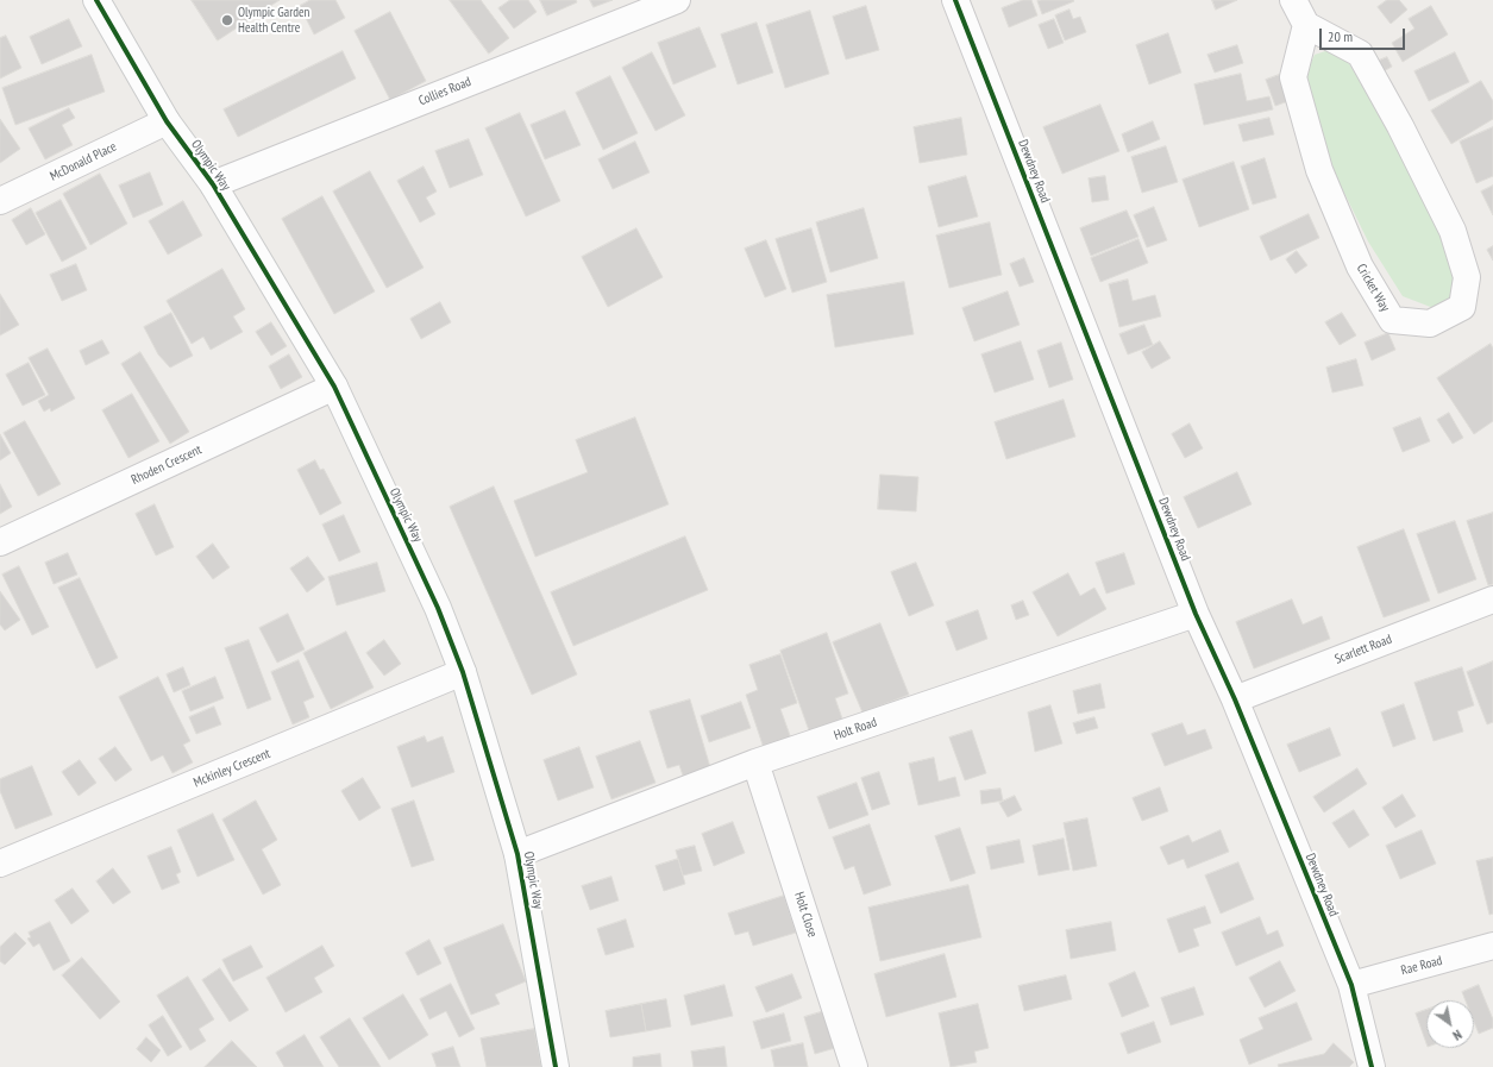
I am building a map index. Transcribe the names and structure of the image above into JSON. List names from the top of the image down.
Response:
{
  "streets": {
    "street": [
      "Collies Road",
      "McDonald Place",
      "Olympic Way",
      "Dewdney Road",
      "Cricket Way",
      "Rhoden Crescent",
      "Scarlett Road",
      "Holt Road",
      "Mckinley Crescent",
      "Holt Close",
      "Rae Road"
    ]
  },
  "crossings": [
    ["Collies Road", "Olympic Way"],
    ["McDonald Place", "Olympic Way"],
    ["Olympic Way", "Rhoden Crescent"],
    ["Olympic Way", "Holt Road"],
    ["Olympic Way", "Mckinley Crescent"],
    ["Dewdney Road", "Scarlett Road"],
    ["Dewdney Road", "Holt Road"],
    ["Dewdney Road", "Rae Road"],
    ["Holt Road", "Holt Close"]
  ],
  "places": ["Olympic Garden Health Centre"],
  "scale_bar": "20 m",
  "north": "bottom right"
}
